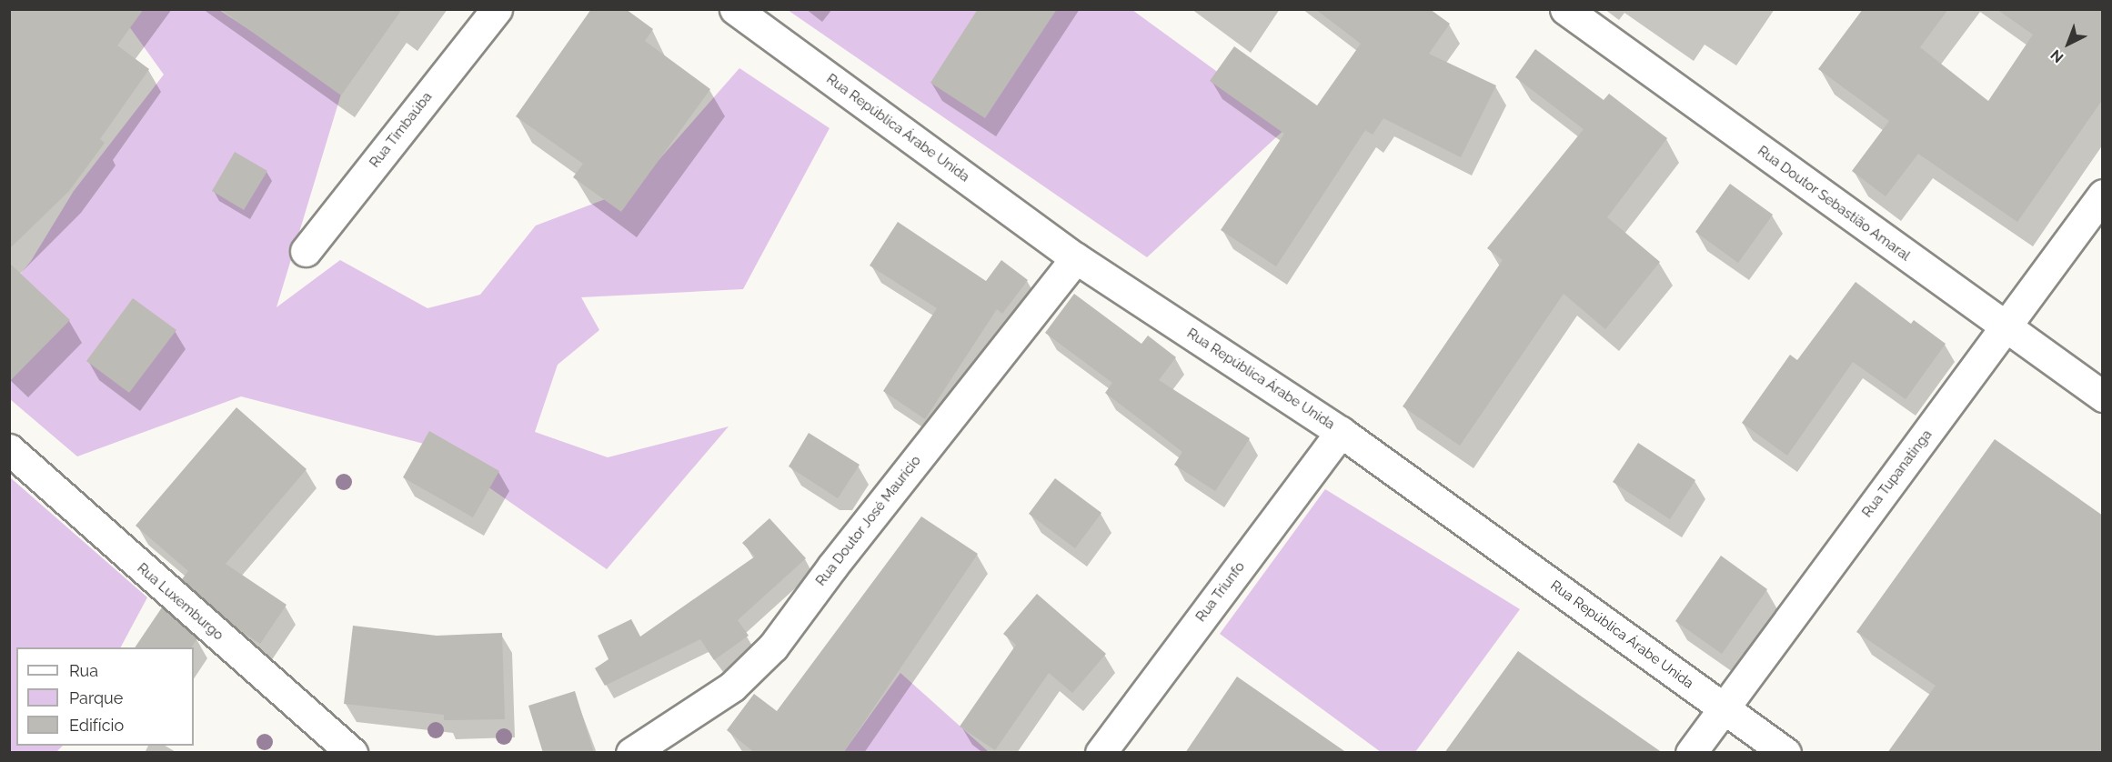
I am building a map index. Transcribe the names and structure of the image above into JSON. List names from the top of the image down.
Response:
{
  "streets": {
    "street": [
      "Rua República Árabe Unida",
      "Rua Timbaúba",
      "Rua Doutor Sebastião Amaral",
      "Rua Tupanatinga",
      "Rua Doutor José Maurício",
      "Rua Triunfo",
      "Rua Luxemburgo"
    ]
  },
  "crossings": [
    ["Rua República Árabe Unida", "Rua Tupanatinga"],
    ["Rua República Árabe Unida", "Rua Doutor José Maurício"],
    ["Rua República Árabe Unida", "Rua Triunfo"],
    ["Rua Doutor Sebastião Amaral", "Rua Tupanatinga"]
  ],
  "legend": ["Rua", "Parque", "Edifício"],
  "north": "bottom left"
}
